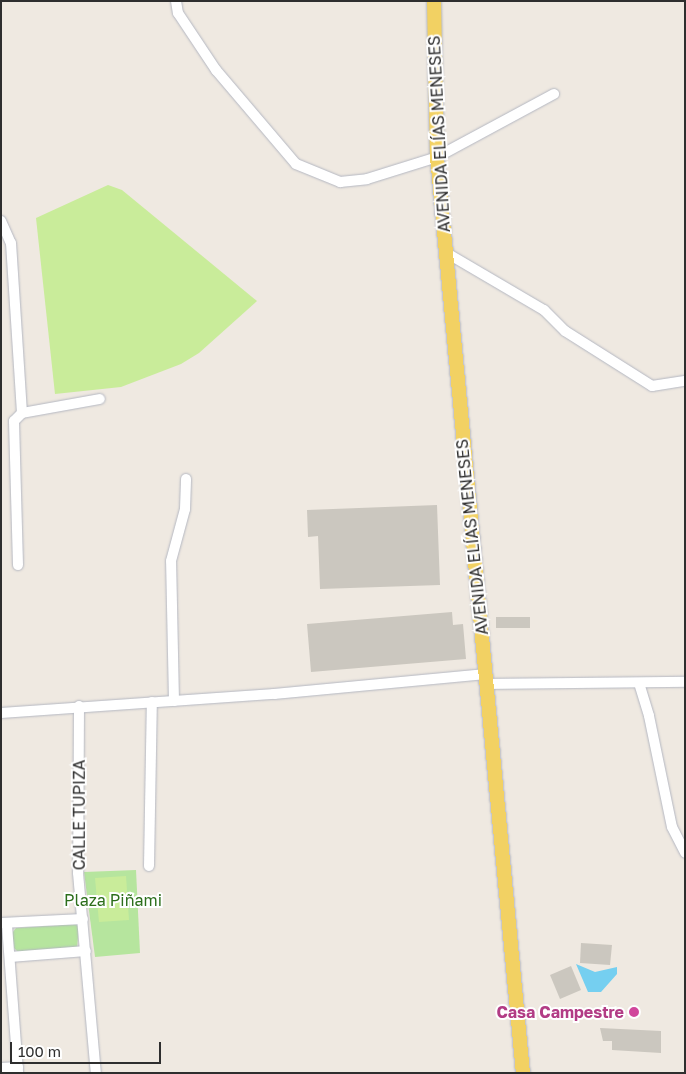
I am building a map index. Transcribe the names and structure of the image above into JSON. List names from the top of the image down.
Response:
{
  "streets": {
    "main road": ["AVENIDA ELÍAS MENESES"],
    "street": ["CALLE TUPIZA"]
  },
  "parks": ["Plaza Piñami"],
  "places": ["Casa Campestre"],
  "scale_bar": "100 m"
}
